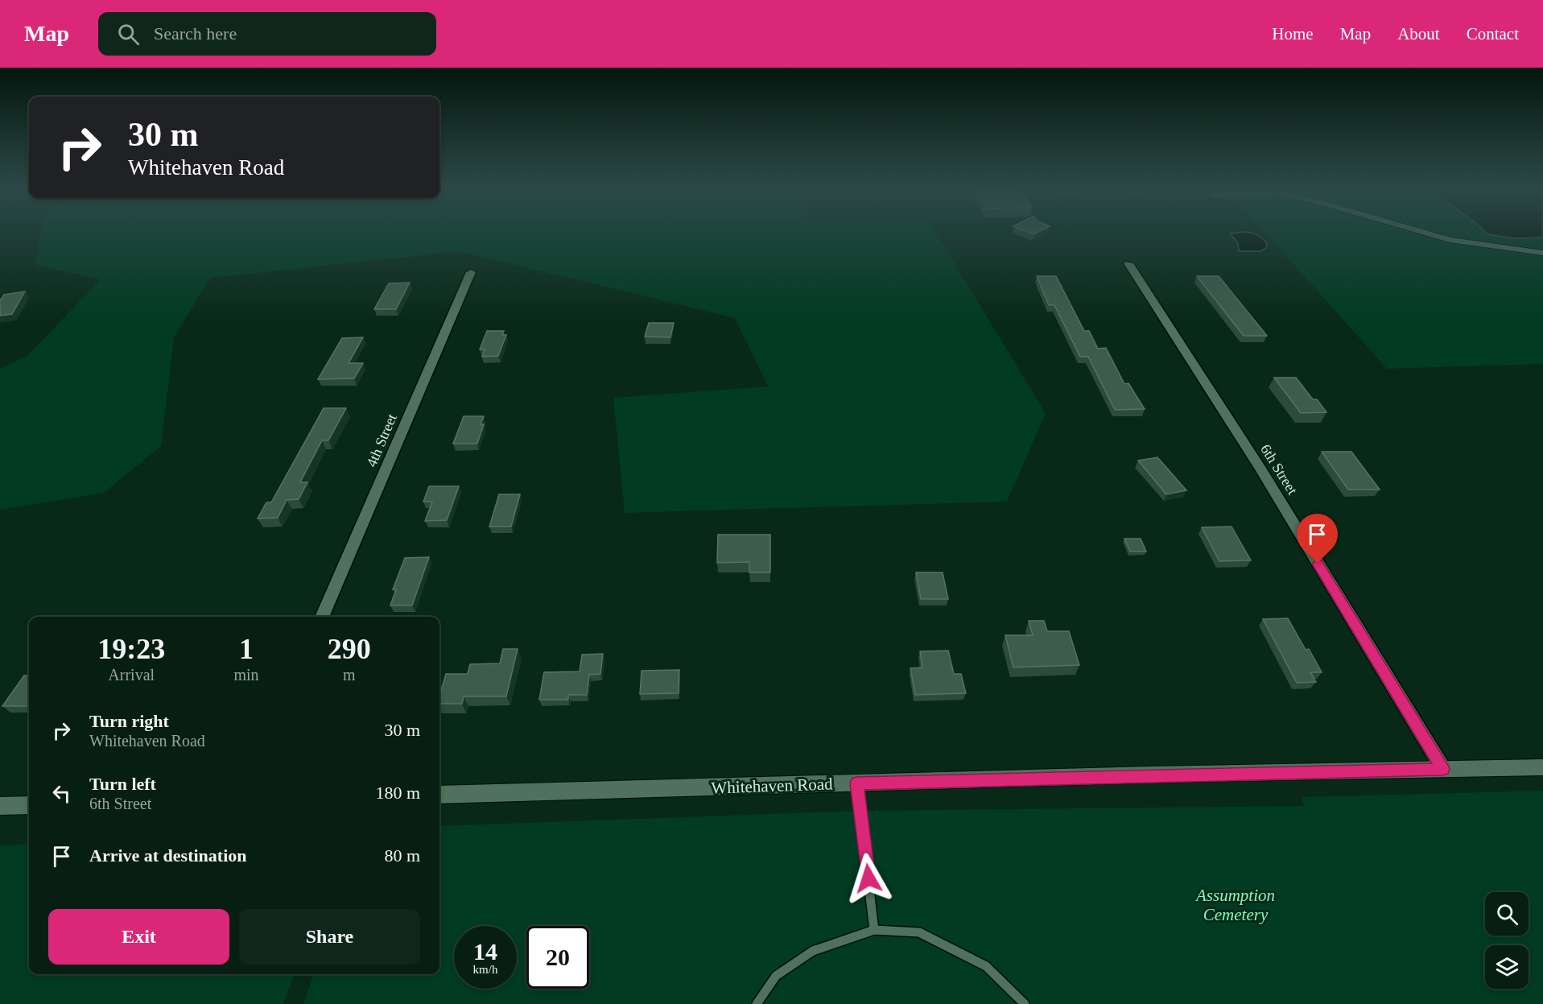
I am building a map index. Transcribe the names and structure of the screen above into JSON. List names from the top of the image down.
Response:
{
  "streets": {
    "street": ["4th Street", "6th Street", "Whitehaven Road"]
  },
  "crossings": [
    ["6th Street", "Whitehaven Road"]
  ],
  "parks": ["Assumption Cemetery"],
  "page": {
    "header": "Map",
    "search": "Search here",
    "nav": [
      "Home",
      "Map",
      "About",
      "Contact"
    ],
    "turn": ["30 m", "Whitehaven Road"],
    "eta": [
      "19:23",
      "Arrival",
      "1",
      "min",
      "290",
      "m"
    ],
    "list": [
      {
        "name": "Turn right",
        "note": "Whitehaven Road",
        "value": "30 m"
      },
      {
        "name": "Turn left",
        "note": "6th Street",
        "value": "180 m"
      },
      {
        "name": "Arrive at destination",
        "value": "80 m"
      }
    ],
    "buttons": ["Exit", "Share"],
    "speed": "14 km/h",
    "limit": "20"
  }
}
